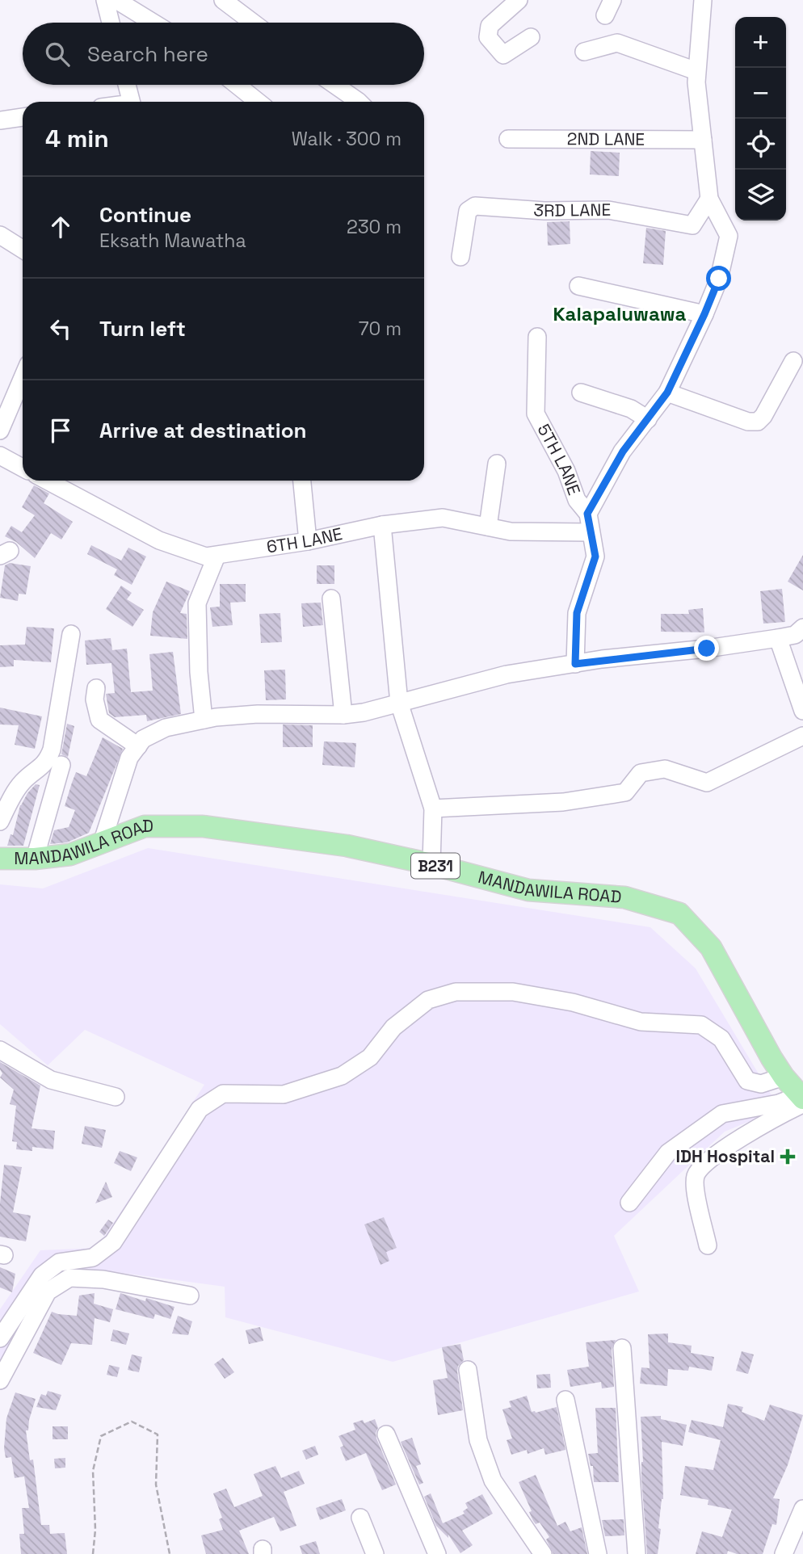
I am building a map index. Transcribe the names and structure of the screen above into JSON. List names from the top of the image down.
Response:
{
  "streets": {
    "main road": ["MANDAWILA ROAD", "B231"],
    "street": [
      "2ND LANE",
      "3RD LANE",
      "5TH LANE",
      "6TH LANE"
    ]
  },
  "districts": ["Kalapaluwawa"],
  "places": {
    "health": ["IDH Hospital"]
  },
  "page": {
    "map_buttons": ["+", "−"],
    "search": "Search here",
    "heading": ["4 min", "Walk · 300 m"],
    "list": [
      ["Continue", "Eksath Mawatha", "230 m"],
      ["Turn left", "70 m"],
      "Arrive at destination"
    ]
  }
}
